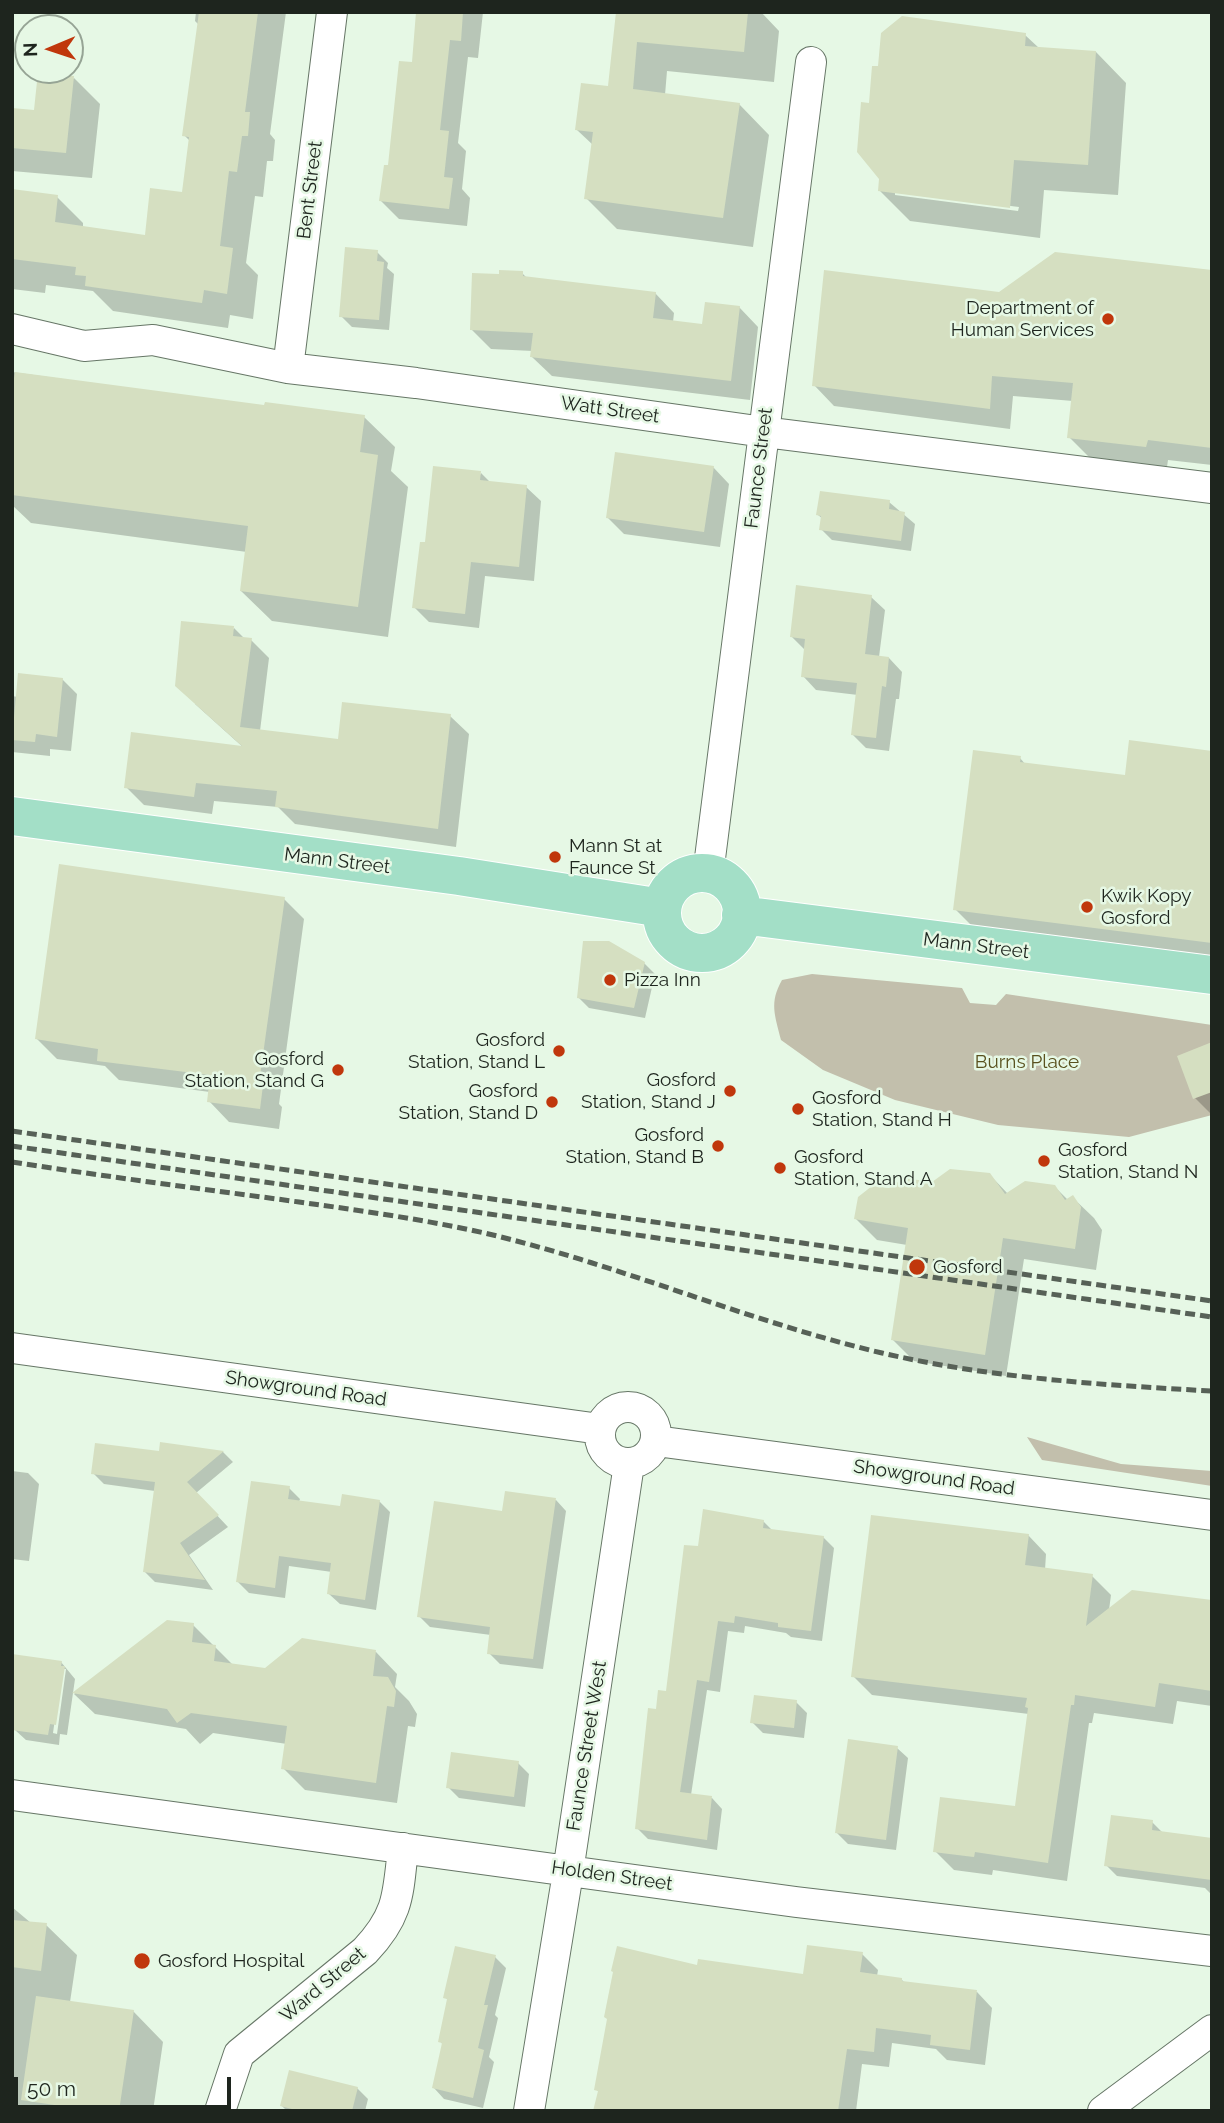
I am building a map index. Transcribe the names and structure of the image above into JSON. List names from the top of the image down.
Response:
{
  "streets": {
    "main road": ["Mann Street"],
    "street": [
      "Bent Street",
      "Watt Street",
      "Faunce Street",
      "Showground Road",
      "Faunce Street West",
      "Holden Street",
      "Ward Street"
    ]
  },
  "crossings": [
    ["Bent Street", "Watt Street"],
    ["Watt Street", "Faunce Street"],
    ["Faunce Street", "Mann Street"],
    ["Showground Road", "Faunce Street West"],
    ["Faunce Street West", "Holden Street"],
    ["Holden Street", "Ward Street"]
  ],
  "parks": ["Burns Place"],
  "places": [
    "Department of Human Services",
    "Mann St at Faunce St",
    "Kwik Kopy Gosford",
    "Pizza Inn",
    "Gosford Station, Stand L",
    "Gosford Station, Stand G",
    "Gosford Station, Stand J",
    "Gosford Station, Stand D",
    "Gosford Station, Stand H",
    "Gosford Station, Stand B",
    "Gosford Station, Stand N",
    "Gosford Station, Stand A",
    "Gosford",
    "Gosford Hospital"
  ],
  "scale_bar": "50 m",
  "north": "left"
}
